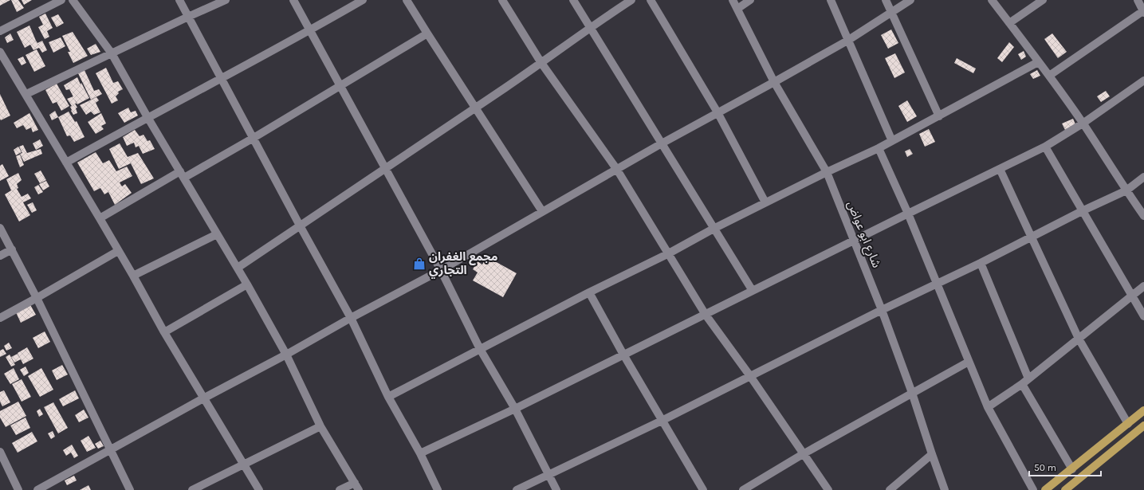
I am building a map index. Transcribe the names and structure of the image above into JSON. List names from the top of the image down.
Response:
{
  "streets": {
    "street": ["شارع ابو عواض"]
  },
  "places": {
    "shop": ["مجمع الغفران التجاري"]
  },
  "scale_bar": "50 m"
}
